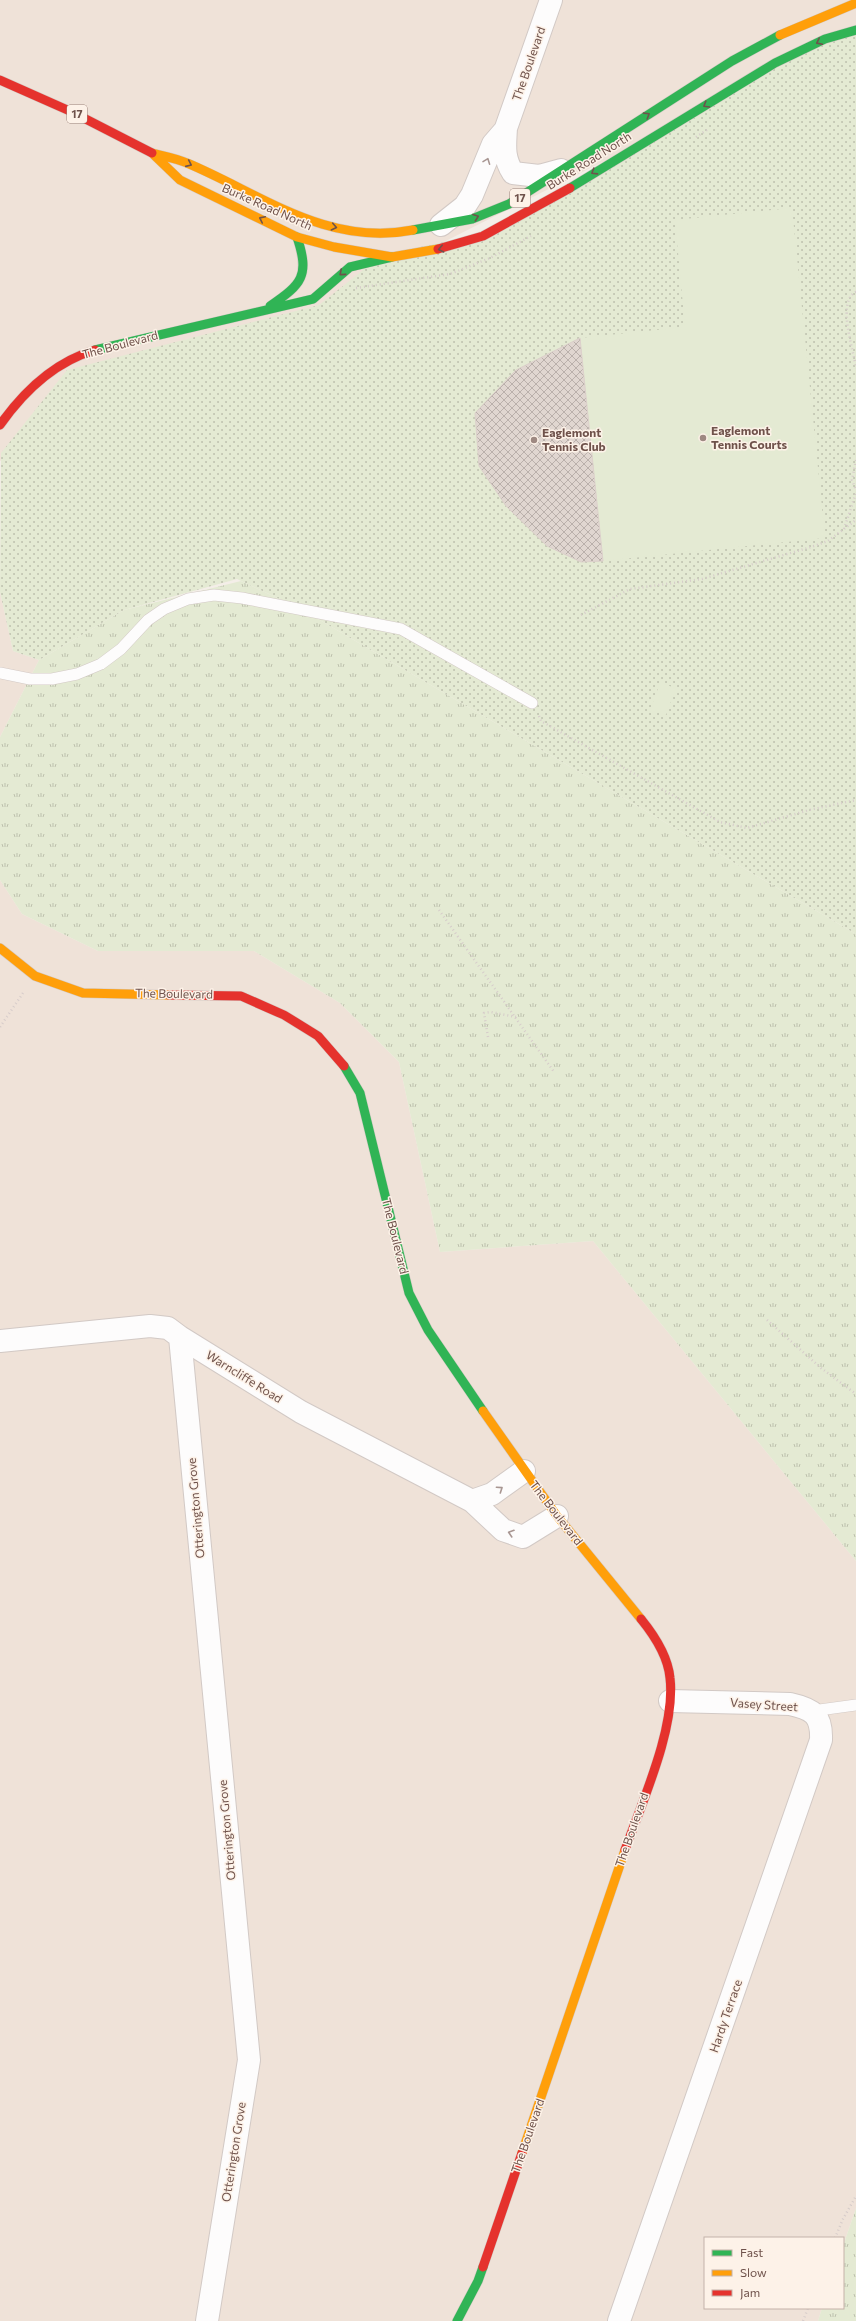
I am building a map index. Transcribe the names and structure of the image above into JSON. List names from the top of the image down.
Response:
{
  "streets": {
    "street": [
      "The Boulevard",
      "17",
      "Burke Road North",
      "Warncliffe Road",
      "Otterington Grove",
      "Vasey Street",
      "Hardy Terrace"
    ]
  },
  "crossings": [
    ["The Boulevard", "Burke Road North"],
    ["The Boulevard", "Warncliffe Road"],
    ["The Boulevard", "Vasey Street"],
    ["Warncliffe Road", "Otterington Grove"],
    ["Vasey Street", "Hardy Terrace"]
  ],
  "places": ["Eaglemont Tennis Courts", "Eaglemont Tennis Club"],
  "legend": ["Fast", "Slow", "Jam"]
}
